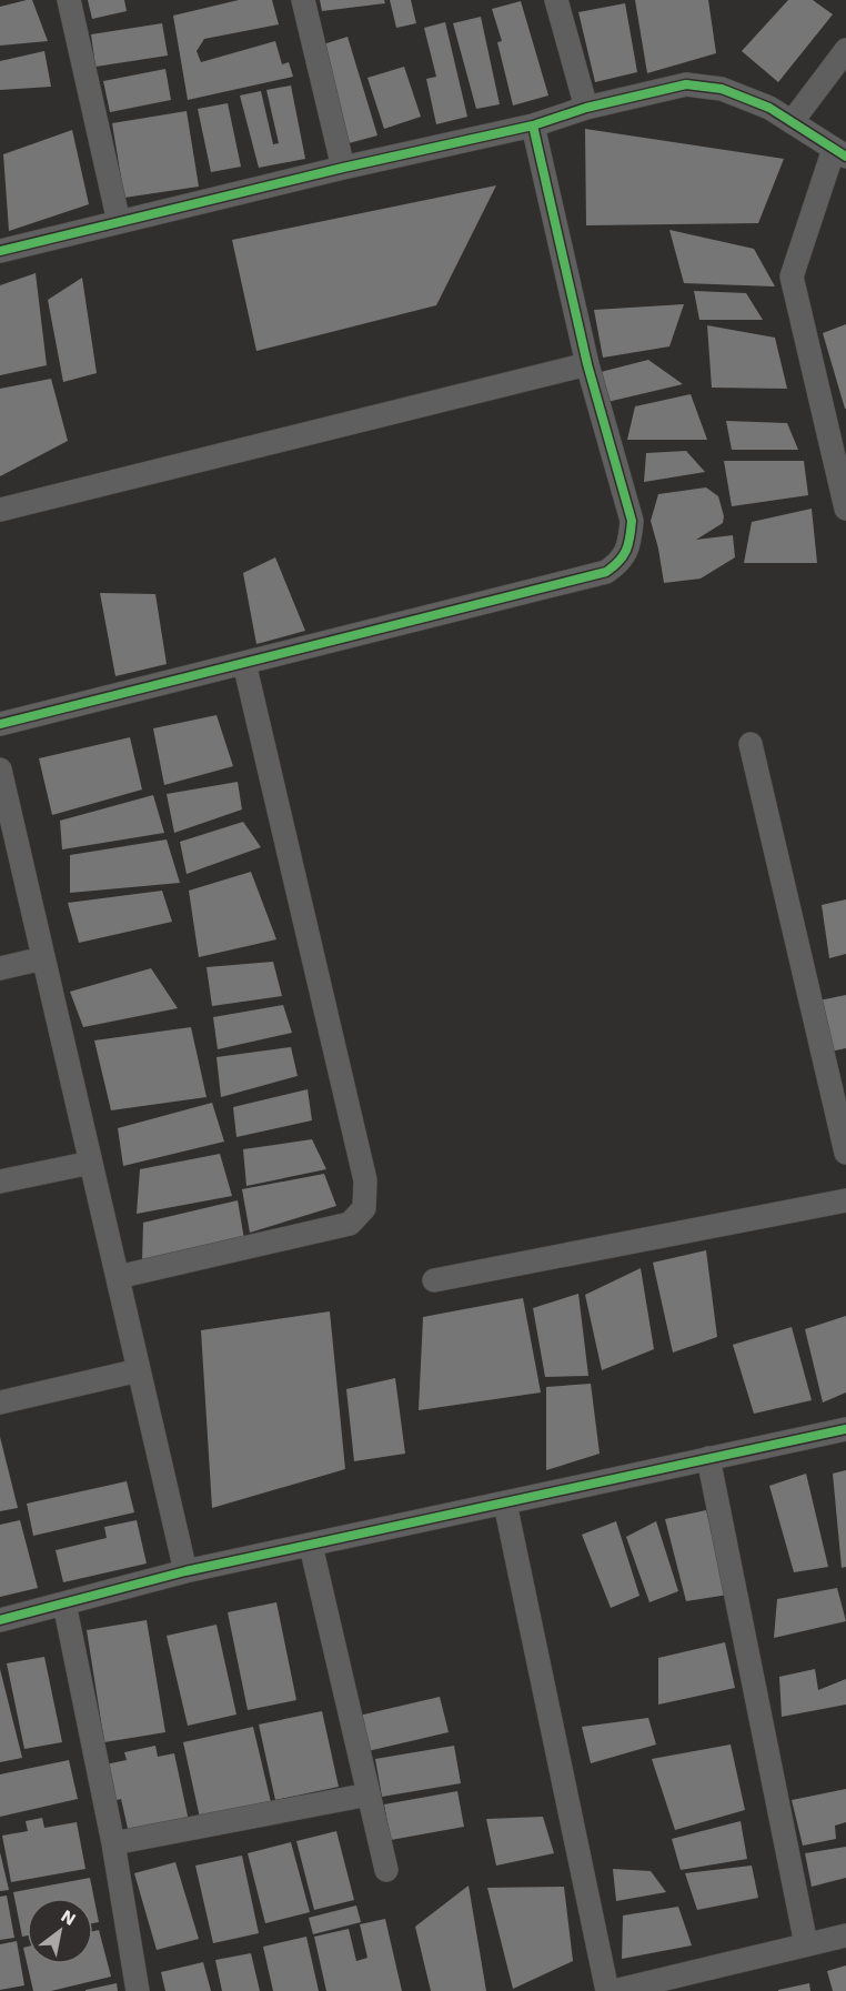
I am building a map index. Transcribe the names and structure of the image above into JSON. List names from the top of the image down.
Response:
{
  "north": "top right"
}
